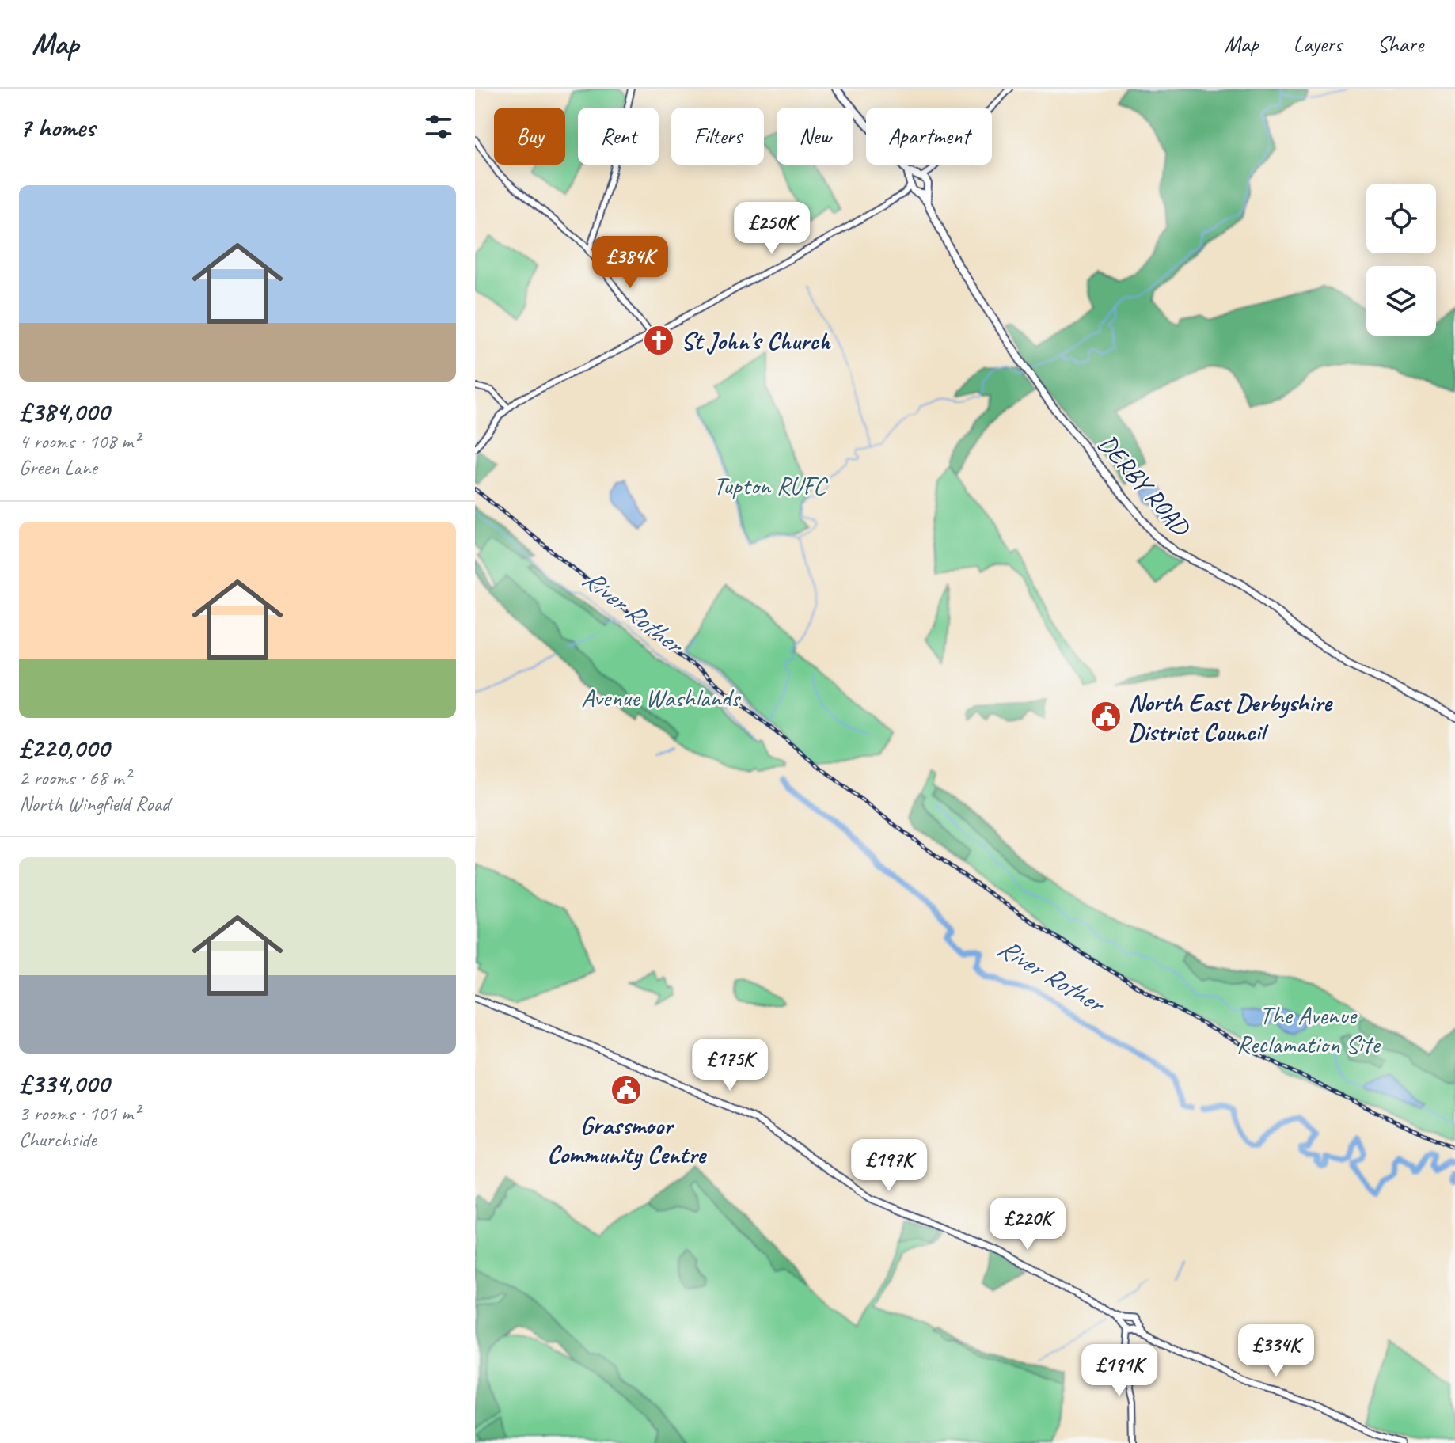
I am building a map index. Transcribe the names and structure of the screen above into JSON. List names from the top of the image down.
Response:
{
  "streets": {
    "highway": ["DERBY ROAD"]
  },
  "water": ["River Rother"],
  "parks": ["Tupton RUFC", "Avenue Washlands", "The Avenue Reclamation Site"],
  "places": {
    "church": ["St John's Church"],
    "public building": ["North East Derbyshire District Council", "Grassmoor Community Centre"]
  },
  "page": {
    "header": "Map",
    "nav": ["Map", "Layers", "Share"],
    "heading": "7 homes",
    "chip": [
      "Buy",
      "Rent",
      "Filters",
      "New",
      "Apartment"
    ],
    "list": [
      {
        "name": "£384,000",
        "note": "4 rooms · 108 m² · Green Lane"
      },
      {
        "name": "£220,000",
        "note": "2 rooms · 68 m² · North Wingfield Road"
      },
      {
        "name": "£334,000",
        "note": "3 rooms · 101 m² · Churchside"
      }
    ],
    "price": [
      "£250K",
      "£384K",
      "£175K",
      "£197K",
      "£220K",
      "£334K",
      "£191K"
    ]
  }
}
